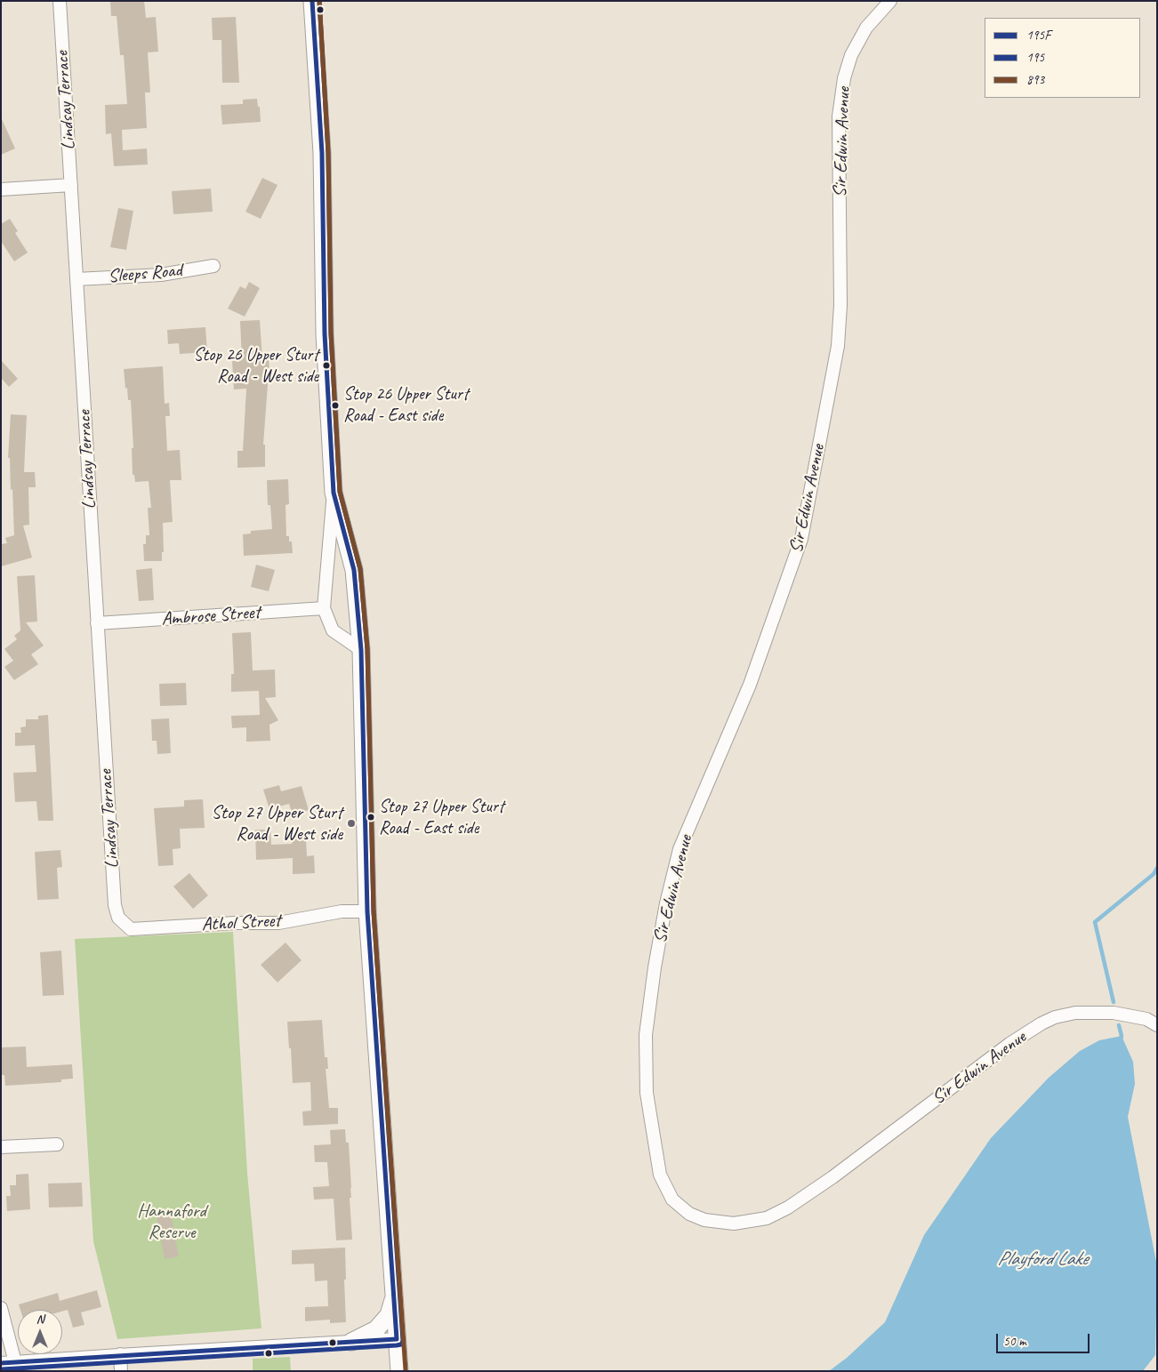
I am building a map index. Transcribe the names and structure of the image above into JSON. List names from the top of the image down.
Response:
{
  "streets": {
    "street": [
      "Lindsay Terrace",
      "Sir Edwin Avenue",
      "Sleeps Road",
      "Ambrose Street",
      "Athol Street"
    ]
  },
  "crossings": [
    ["Lindsay Terrace", "Sleeps Road"],
    ["Lindsay Terrace", "Ambrose Street"],
    ["Lindsay Terrace", "Athol Street"]
  ],
  "water": ["Playford Lake"],
  "parks": ["Hannaford Reserve"],
  "places": [
    "Stop 26 Upper Sturt Road - West side",
    "Stop 26 Upper Sturt Road - East side",
    "Stop 27 Upper Sturt Road - East side",
    "Stop 27 Upper Sturt Road - West side"
  ],
  "lines": ["transit line 195F", "transit line 195", "transit line 893"],
  "legend": ["195F", "195", "893"],
  "scale_bar": "50 m",
  "north": "top"
}
